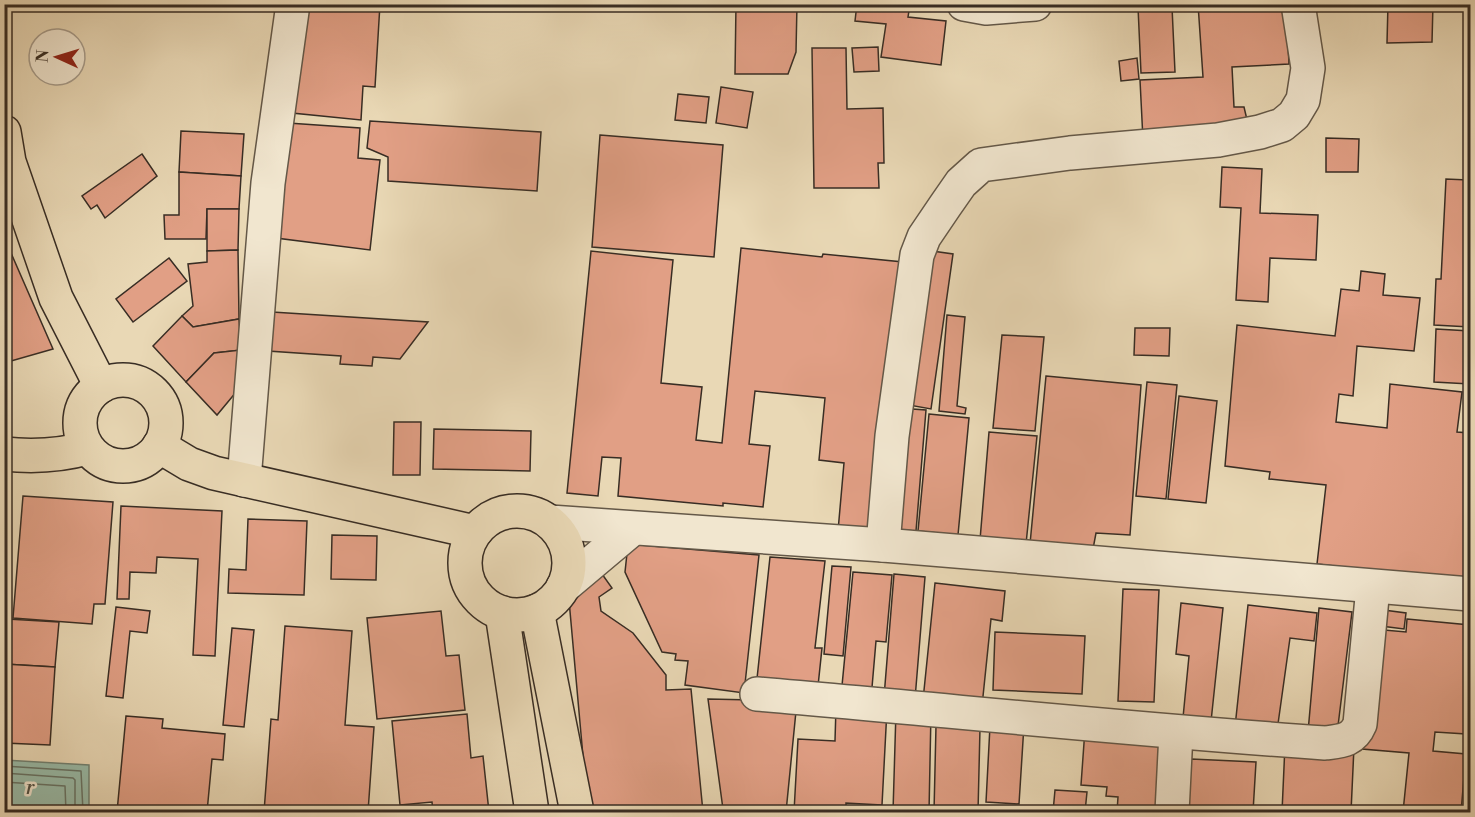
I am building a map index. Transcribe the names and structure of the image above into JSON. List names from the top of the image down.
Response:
{
  "water": ["r"],
  "north": "left"
}
